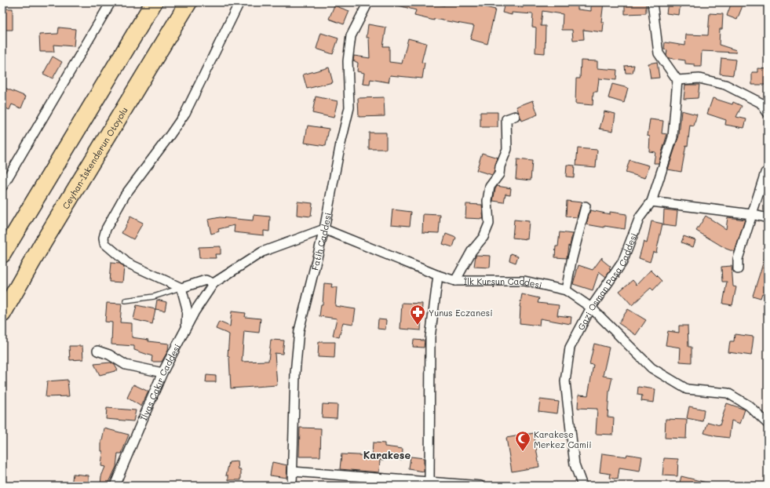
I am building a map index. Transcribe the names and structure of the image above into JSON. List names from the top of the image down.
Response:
{
  "streets": {
    "highway": ["Ceyhan-İskenderun Otoyolu"],
    "street": [
      "Fatih Caddesi",
      "Gazi Osman Paşa Caddesi",
      "İlk Kurşun Caddesi",
      "İlyas Çakır Caddesi"
    ]
  },
  "crossings": [
    ["Fatih Caddesi", "İlk Kurşun Caddesi"],
    ["Gazi Osman Paşa Caddesi", "İlk Kurşun Caddesi"]
  ],
  "districts": ["Karakese"],
  "places": {
    "pharmacy": ["Yunus Eczanesi"],
    "mosque": ["Karakese Merkez Camii"]
  }
}
